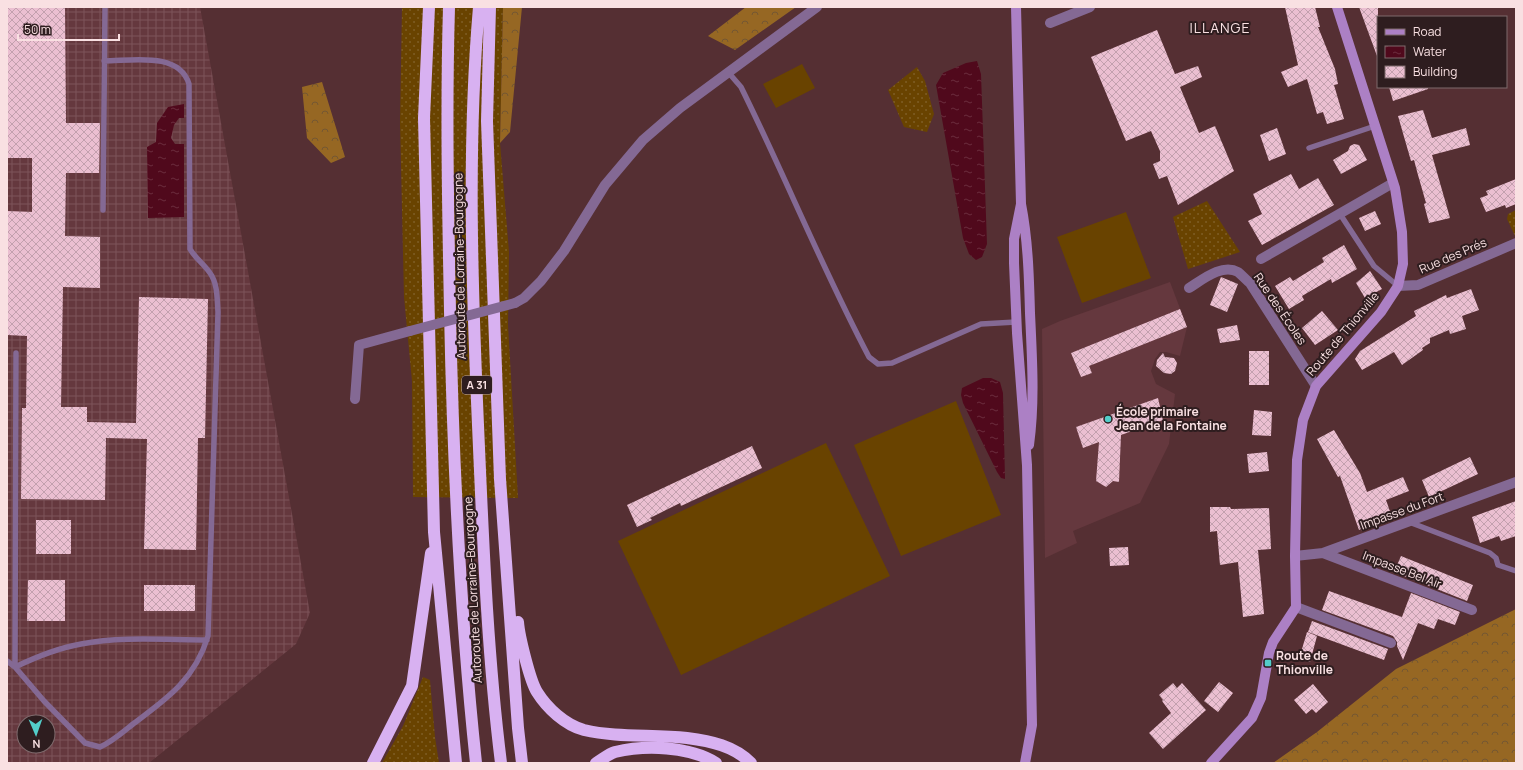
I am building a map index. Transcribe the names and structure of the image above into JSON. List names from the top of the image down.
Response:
{
  "streets": {
    "highway": ["Autoroute de Lorraine-Bourgogne", "A 31"],
    "main road": ["Route de Thionville"],
    "street": [
      "Rue des Prés",
      "Rue des Écoles",
      "Impasse du Fort",
      "Impasse Bel Air"
    ]
  },
  "crossings": [
    ["Rue des Prés", "Route de Thionville"],
    ["Rue des Écoles", "Route de Thionville"],
    ["Route de Thionville", "Impasse du Fort"],
    ["Impasse du Fort", "Impasse Bel Air"]
  ],
  "districts": ["ILLANGE"],
  "places": {
    "other": ["École primaire Jean de la Fontaine"],
    "transit": ["Route de Thionville"]
  },
  "legend": ["Road", "Water", "Building"],
  "scale_bar": "50 m",
  "north": "bottom"
}
